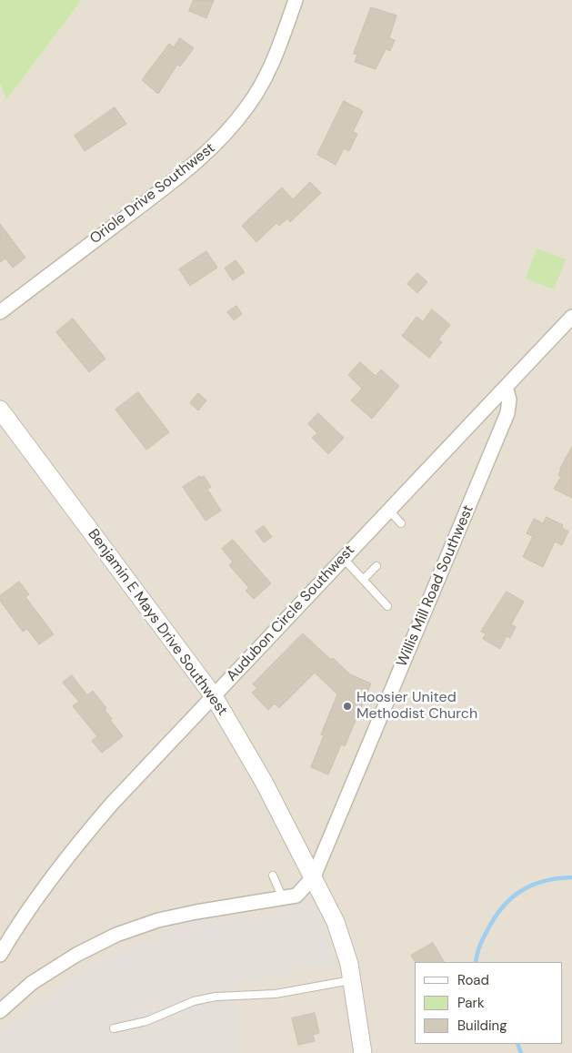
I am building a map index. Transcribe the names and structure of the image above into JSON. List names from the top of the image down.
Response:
{
  "streets": {
    "street": [
      "Oriole Drive Southwest",
      "Willis Mill Road Southwest",
      "Audubon Circle Southwest",
      "Benjamin E Mays Drive Southwest"
    ]
  },
  "crossings": [
    ["Willis Mill Road Southwest", "Audubon Circle Southwest"],
    ["Willis Mill Road Southwest", "Benjamin E Mays Drive Southwest"],
    ["Audubon Circle Southwest", "Benjamin E Mays Drive Southwest"]
  ],
  "places": ["Hoosier United Methodist Church"],
  "legend": ["Road", "Park", "Building"]
}
